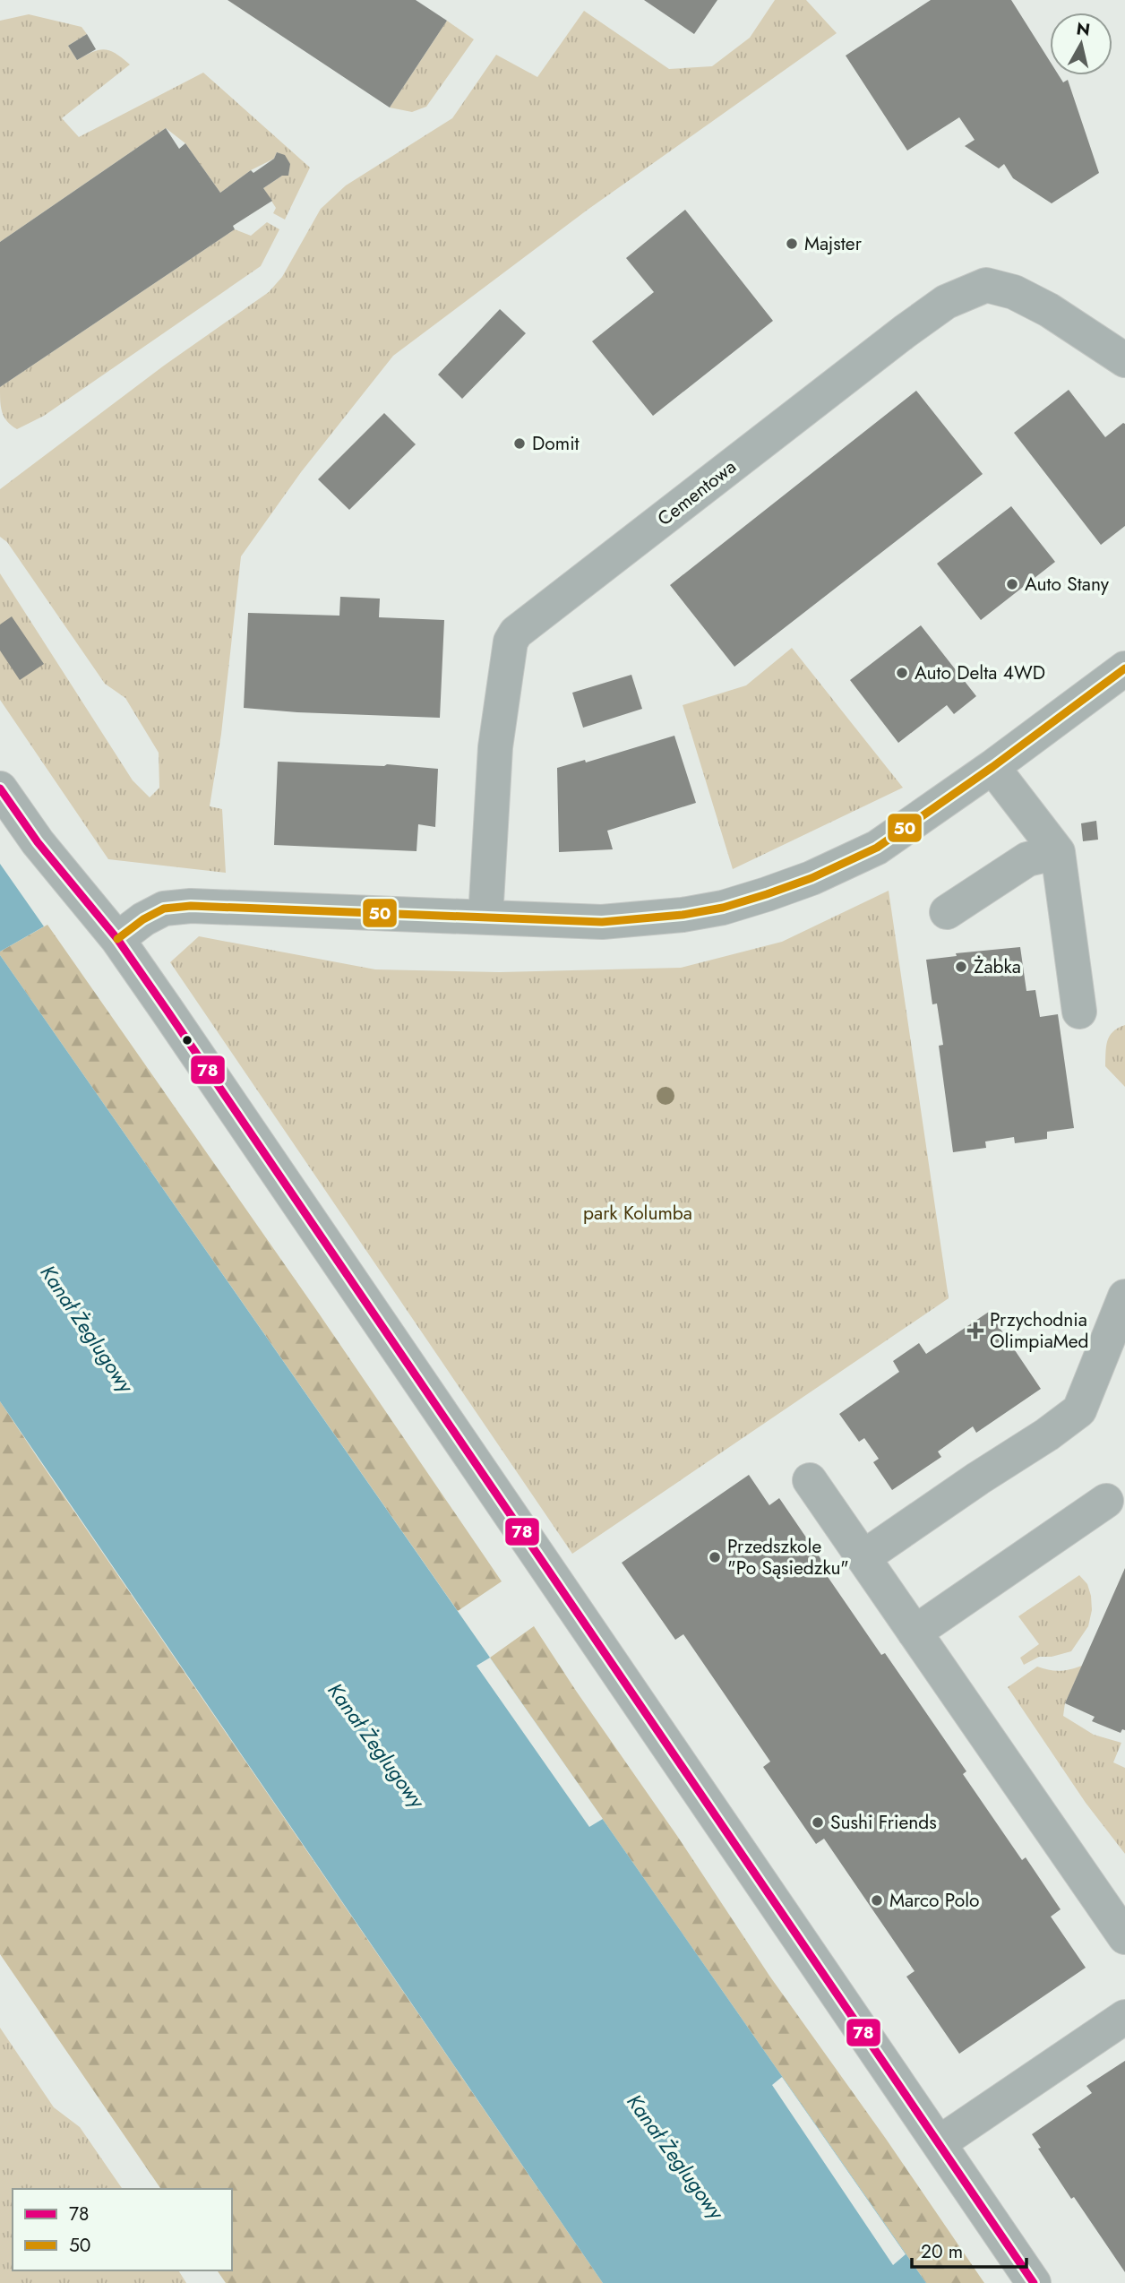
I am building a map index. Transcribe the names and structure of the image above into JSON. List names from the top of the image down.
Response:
{
  "streets": {
    "street": ["Cementowa"]
  },
  "water": ["Kanał Żeglugowy"],
  "parks": ["park Kolumba"],
  "places": {
    "other": [
      "Majster",
      "Domit",
      "Auto Stany",
      "Auto Delta 4WD",
      "Żabka",
      "Przedszkole \"Po Sąsiedzku\"",
      "Sushi Friends",
      "Marco Polo"
    ],
    "health": ["Przychodnia OlimpiaMed"]
  },
  "lines": ["transit line 50", "transit line 78"],
  "legend": ["78", "50"],
  "scale_bar": "20 m",
  "north": "top"
}
